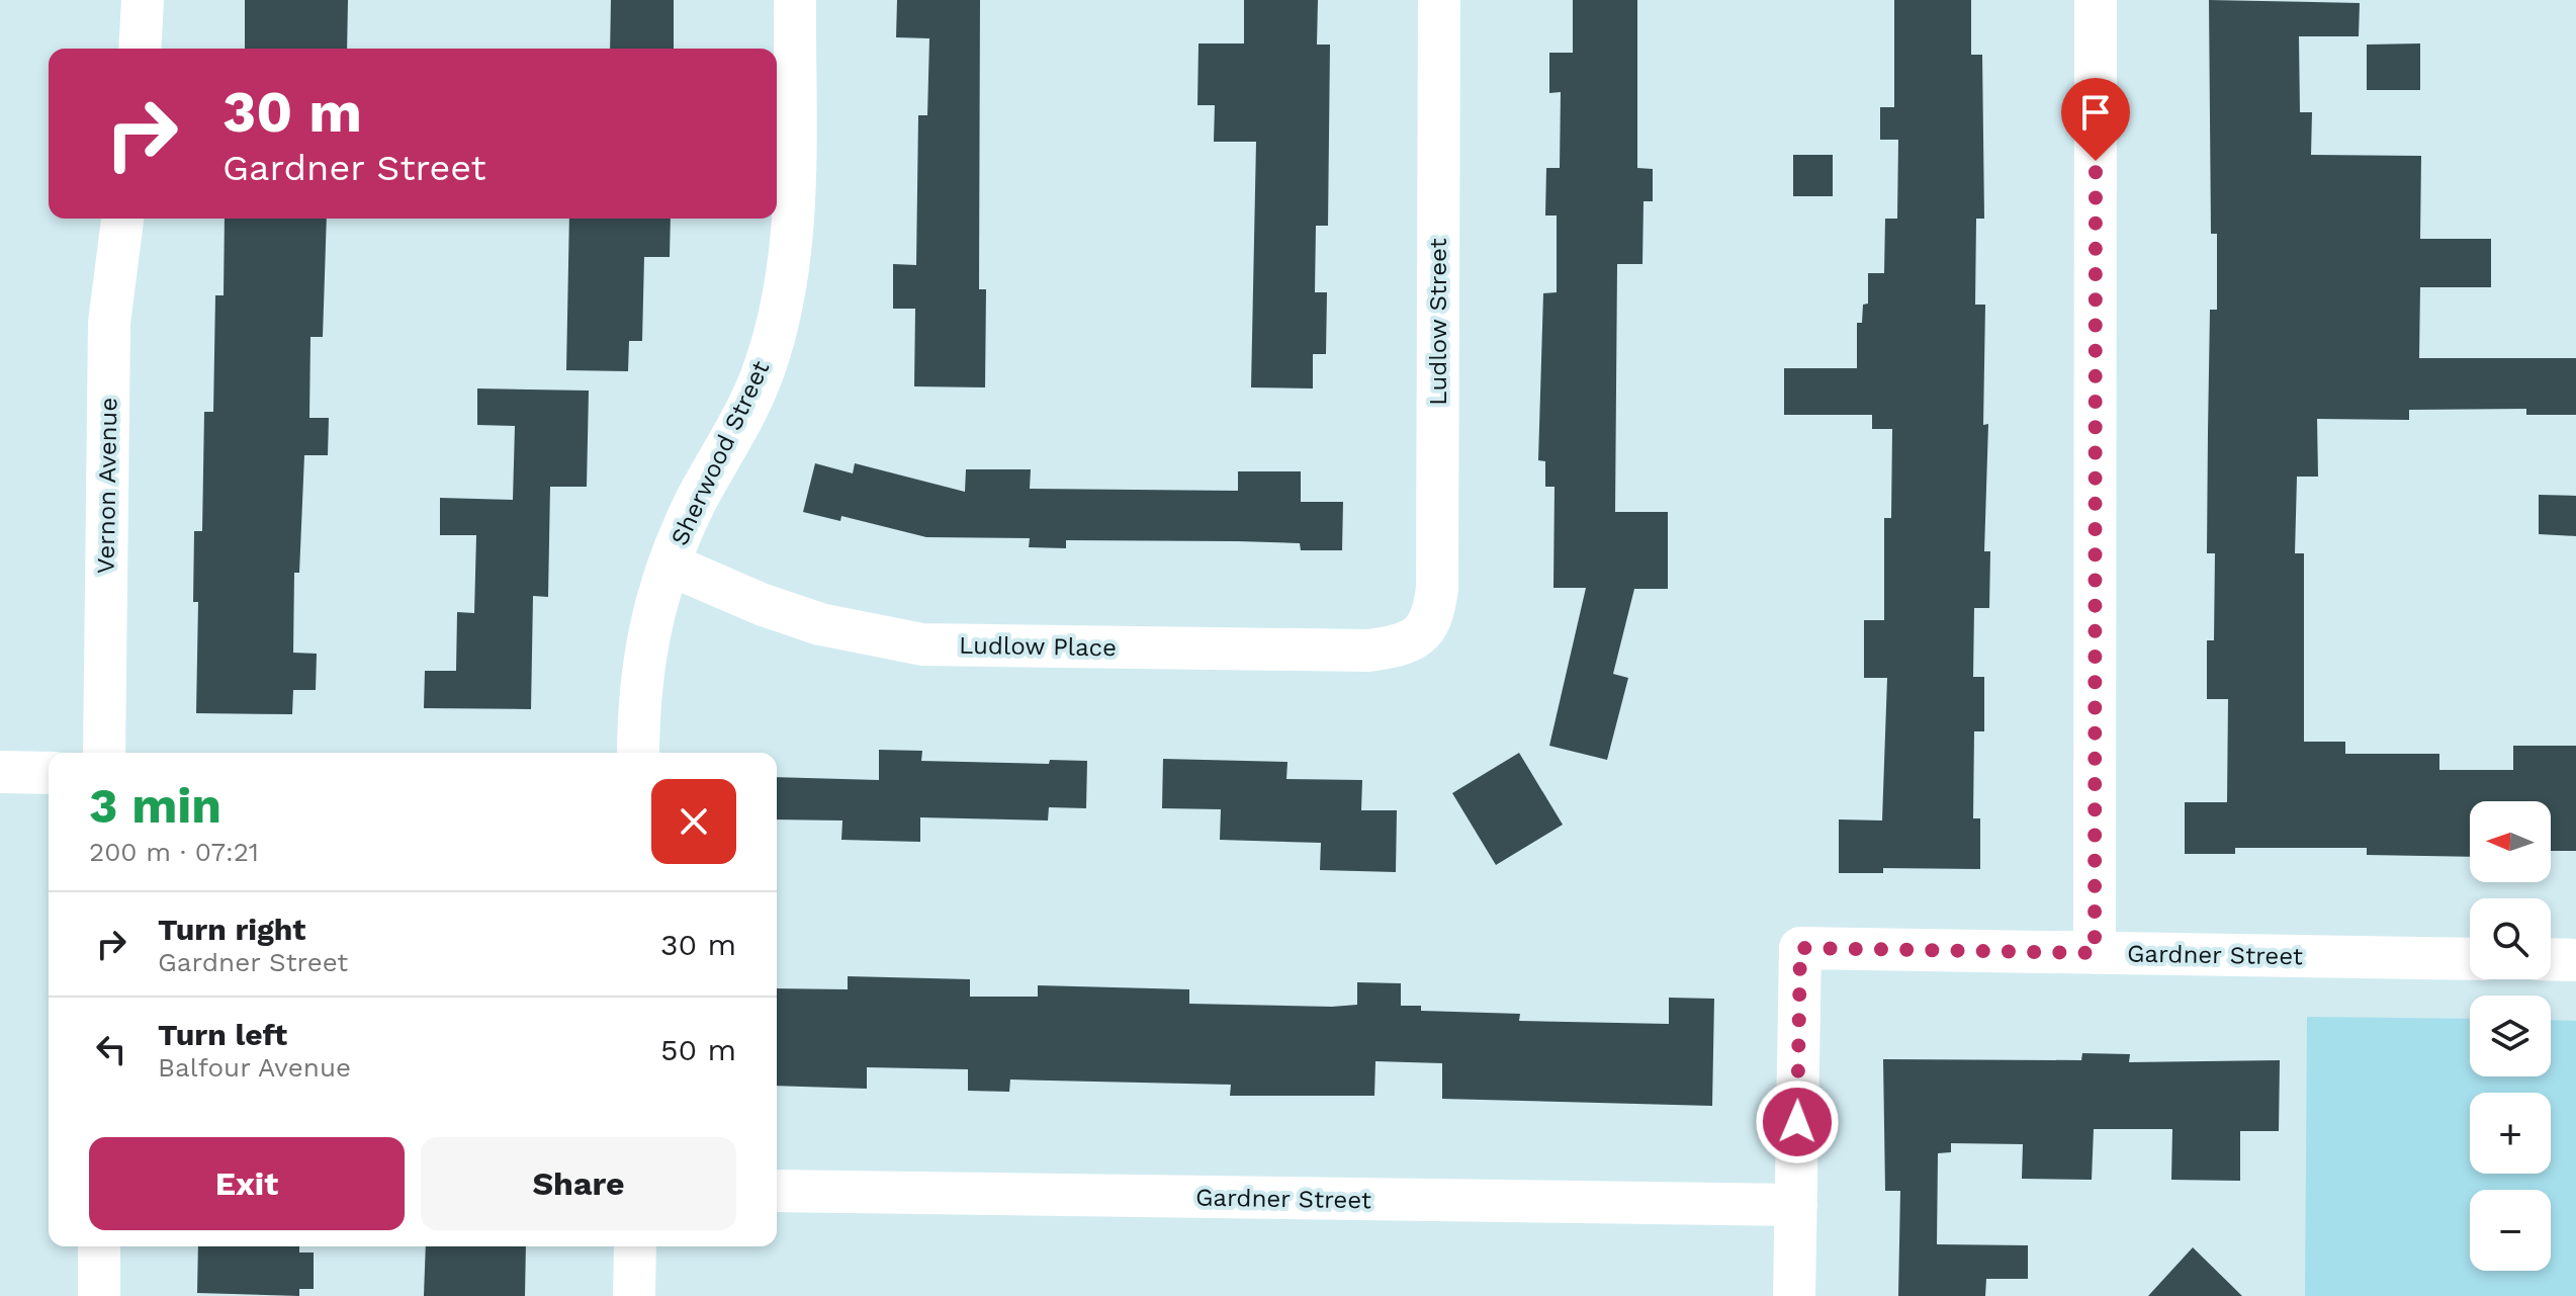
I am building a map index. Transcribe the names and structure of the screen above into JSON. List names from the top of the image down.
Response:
{
  "streets": {
    "street": [
      "Ludlow Street",
      "Sherwood Street",
      "Vernon Avenue",
      "Ludlow Place",
      "Gardner Street"
    ]
  },
  "crossings": [
    ["Ludlow Street", "Ludlow Place"],
    ["Sherwood Street", "Ludlow Place"]
  ],
  "north": "left",
  "page": {
    "turn": ["30 m", "Gardner Street"],
    "heading": ["3 min", "200 m · 07:21"],
    "map_buttons": ["+", "−"],
    "list": [
      {
        "name": "Turn right",
        "note": "Gardner Street",
        "value": "30 m"
      },
      {
        "name": "Turn left",
        "note": "Balfour Avenue",
        "value": "50 m"
      }
    ],
    "buttons": ["Exit", "Share"]
  }
}
